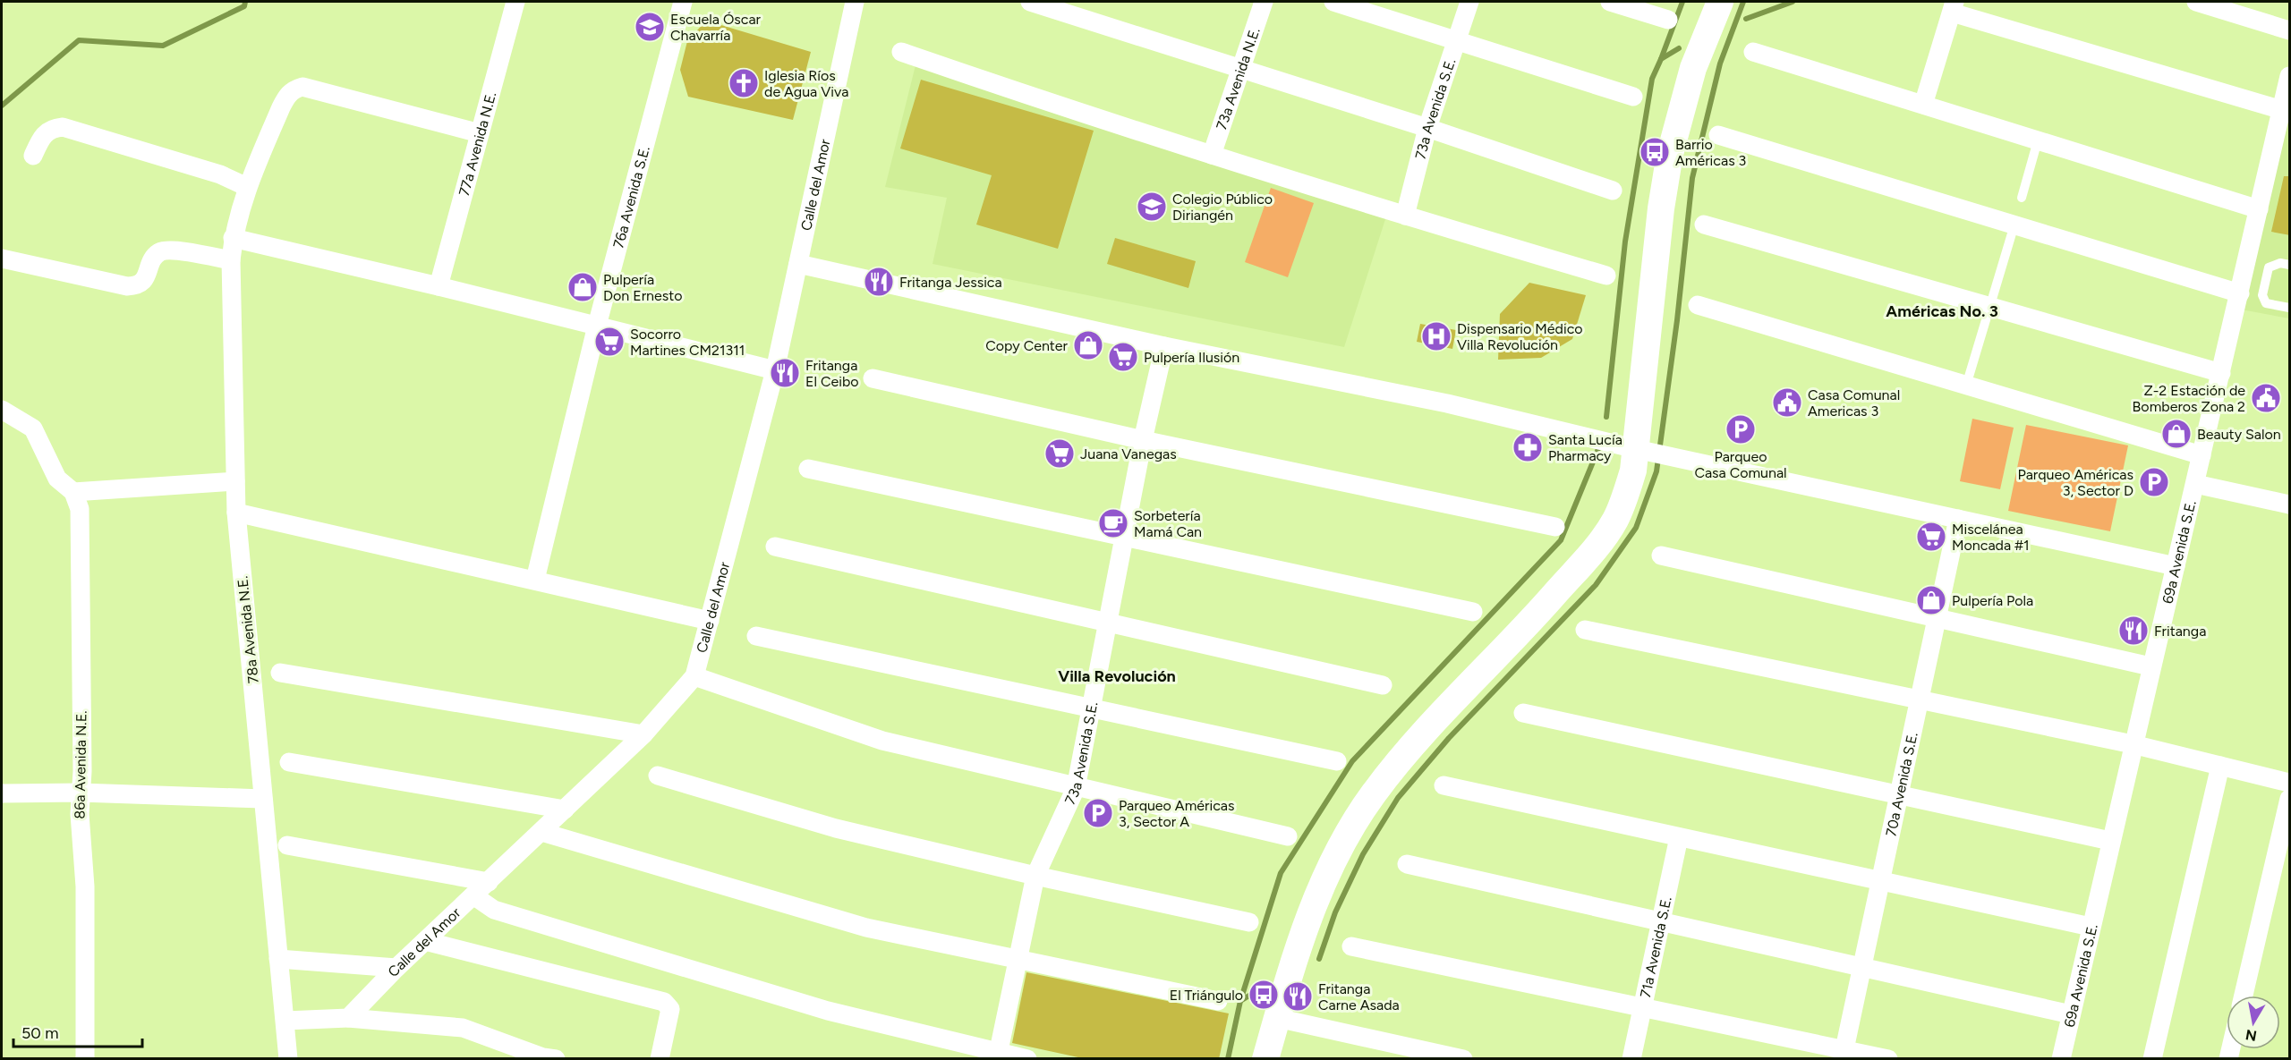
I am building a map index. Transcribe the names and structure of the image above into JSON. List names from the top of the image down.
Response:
{
  "streets": {
    "street": [
      "73a Avenida N.E.",
      "73a Avenida S.E.",
      "77a Avenida N.E.",
      "Calle del Amor",
      "76a Avenida S.E.",
      "69a Avenida S.E.",
      "78a Avenida N.E.",
      "86a Avenida N.E.",
      "70a Avenida S.E.",
      "71a Avenida S.E."
    ]
  },
  "crossings": [
    ["77a Avenida N.E.", "78a Avenida N.E."]
  ],
  "districts": ["Américas No. 3", "Villa Revolución"],
  "places": {
    "school or university": ["Escuela Óscar Chavarría", "Colegio Público Diriangén"],
    "church": ["Iglesia Ríos de Agua Viva"],
    "bus stop": ["Barrio Américas 3", "El Triángulo"],
    "restaurant": [
      "Fritanga Jessica",
      "Fritanga El Ceibo",
      "Fritanga",
      "Fritanga Carne Asada"
    ],
    "shop": [
      "Pulpería Don Ernesto",
      "Copy Center",
      "Beauty Salon",
      "Pulpería Pola"
    ],
    "hospital": ["Dispensario Médico Villa Revolución"],
    "supermarket": [
      "Socorro Martines CM21311",
      "Pulpería Ilusión",
      "Juana Vanegas",
      "Miscelánea Moncada #1"
    ],
    "public building": ["Z-2 Estación de Bomberos Zona 2", "Casa Comunal Americas 3"],
    "parking": ["Parqueo Casa Comunal", "Parqueo Américas 3, Sector D", "Parqueo Américas 3, Sector A"],
    "pharmacy": ["Santa Lucía Pharmacy"],
    "cafe": ["Sorbetería Mamá Can"]
  },
  "scale_bar": "50 m",
  "north": "bottom"
}
